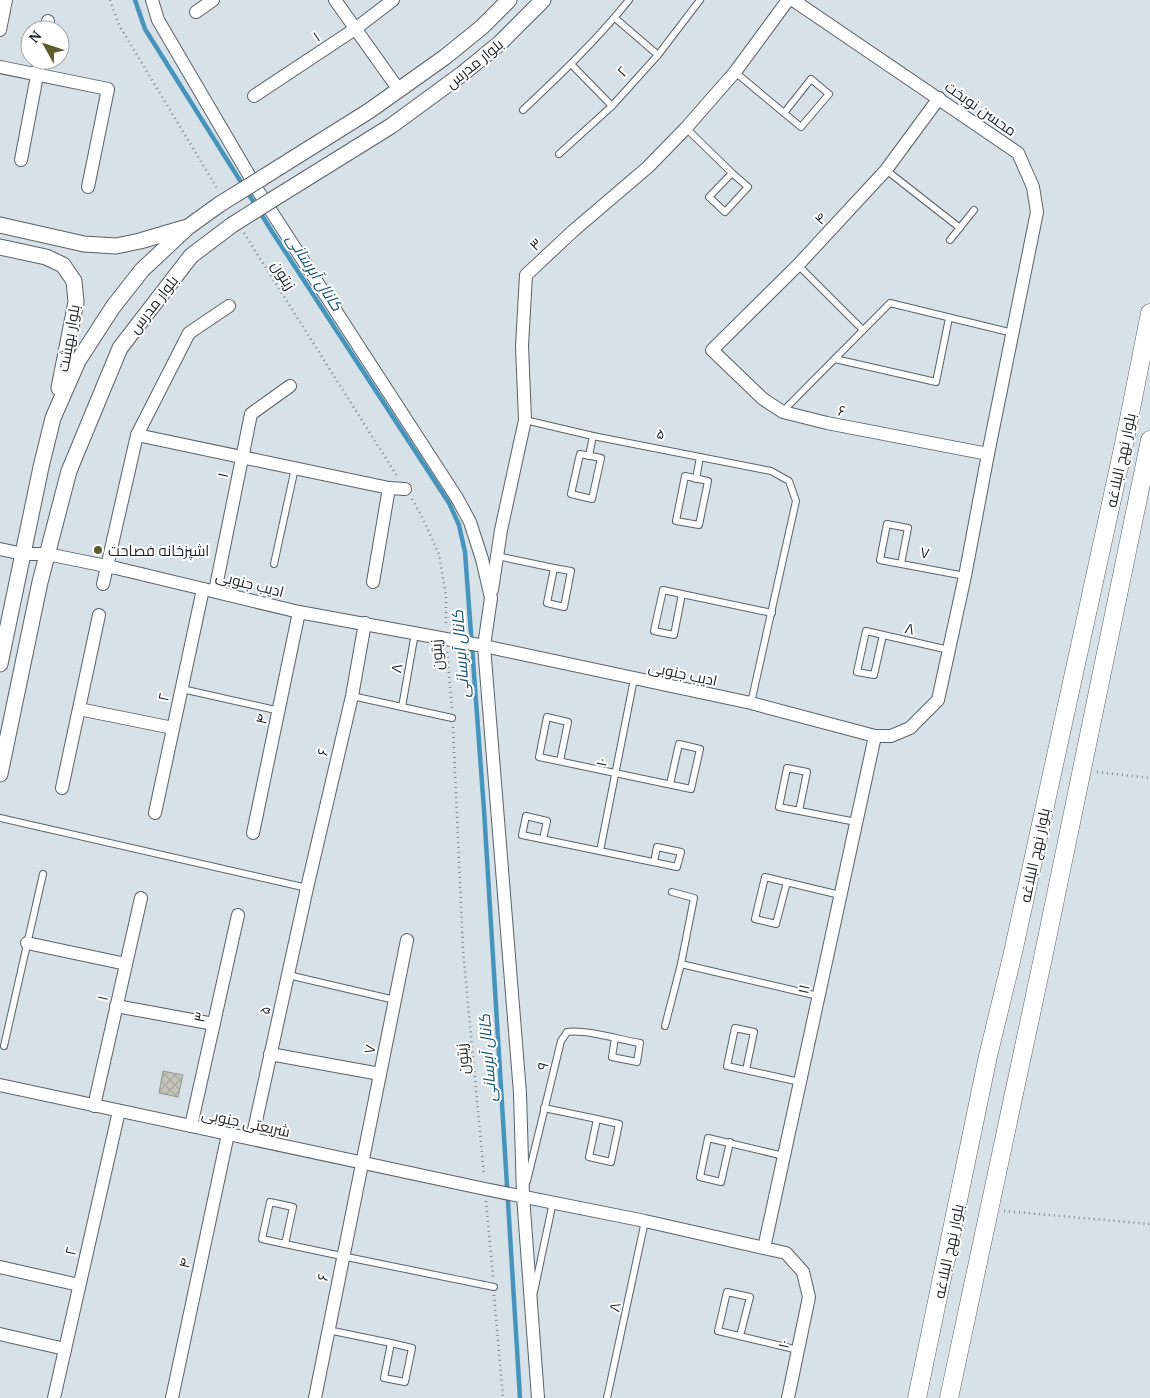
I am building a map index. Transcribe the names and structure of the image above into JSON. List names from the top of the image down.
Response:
{
  "streets": {
    "main road": ["بلوار نهج البلاغه"],
    "street": [
      "۱",
      "بلوار مدرس",
      "۲",
      "محسن نوبخت",
      "۴",
      "۳",
      "بلوار بهشت",
      "۶",
      "۵",
      "۷",
      "ادیب جنوبی",
      "۱۰",
      "۱۱",
      "شریعتی جنوبی"
    ],
    "lane": ["۸", "۹"],
    "path": ["زیتون"]
  },
  "crossings": [
    ["۱", "۲"],
    ["۱", "ادیب جنوبی"],
    ["۱", "شریعتی جنوبی"],
    ["بلوار مدرس", "زیتون"],
    ["بلوار مدرس", "بلوار بهشت"],
    ["بلوار مدرس", "ادیب جنوبی"],
    ["۲", "ادیب جنوبی"],
    ["۲", "شریعتی جنوبی"],
    ["محسن نوبخت", "۴"],
    ["محسن نوبخت", "۶"],
    ["محسن نوبخت", "۷"],
    ["محسن نوبخت", "ادیب جنوبی"],
    ["محسن نوبخت", "۸"],
    ["محسن نوبخت", "۱۱"],
    ["۴", "۶"],
    ["۴", "ادیب جنوبی"],
    ["۴", "شریعتی جنوبی"],
    ["۳", "۵"],
    ["۳", "ادیب جنوبی"],
    ["۳", "۹"],
    ["۳", "شریعتی جنوبی"],
    ["زیتون", "ادیب جنوبی"],
    ["زیتون", "شریعتی جنوبی"],
    ["۶", "۵"],
    ["۶", "۷"],
    ["۶", "ادیب جنوبی"],
    ["۶", "شریعتی جنوبی"],
    ["۵", "شریعتی جنوبی"],
    ["۷", "شریعتی جنوبی"],
    ["ادیب جنوبی", "۸"],
    ["ادیب جنوبی", "۱۰"],
    ["ادیب جنوبی", "۱۱"],
    ["۸", "شریعتی جنوبی"],
    ["۱۰", "شریعتی جنوبی"],
    ["۱۱", "شریعتی جنوبی"],
    ["۹", "شریعتی جنوبی"]
  ],
  "water": ["کانال آبرسانی"],
  "places": ["اشپزخانه فصاحت"],
  "north": "top left"
}
